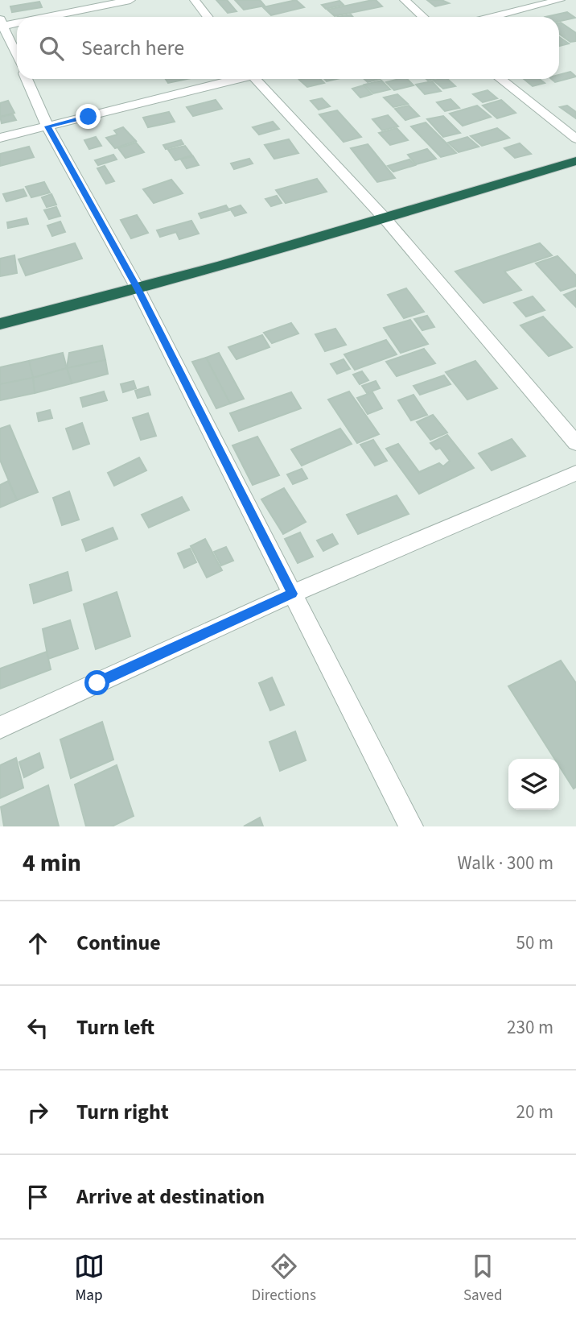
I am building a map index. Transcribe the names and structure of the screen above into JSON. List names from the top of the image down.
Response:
{
  "page": {
    "search": "Search here",
    "heading": ["4 min", "Walk · 300 m"],
    "list": [
      ["Continue", "50 m"],
      ["Turn left", "230 m"],
      ["Turn right", "20 m"],
      "Arrive at destination"
    ],
    "nav": ["Map", "Directions", "Saved"]
  }
}
